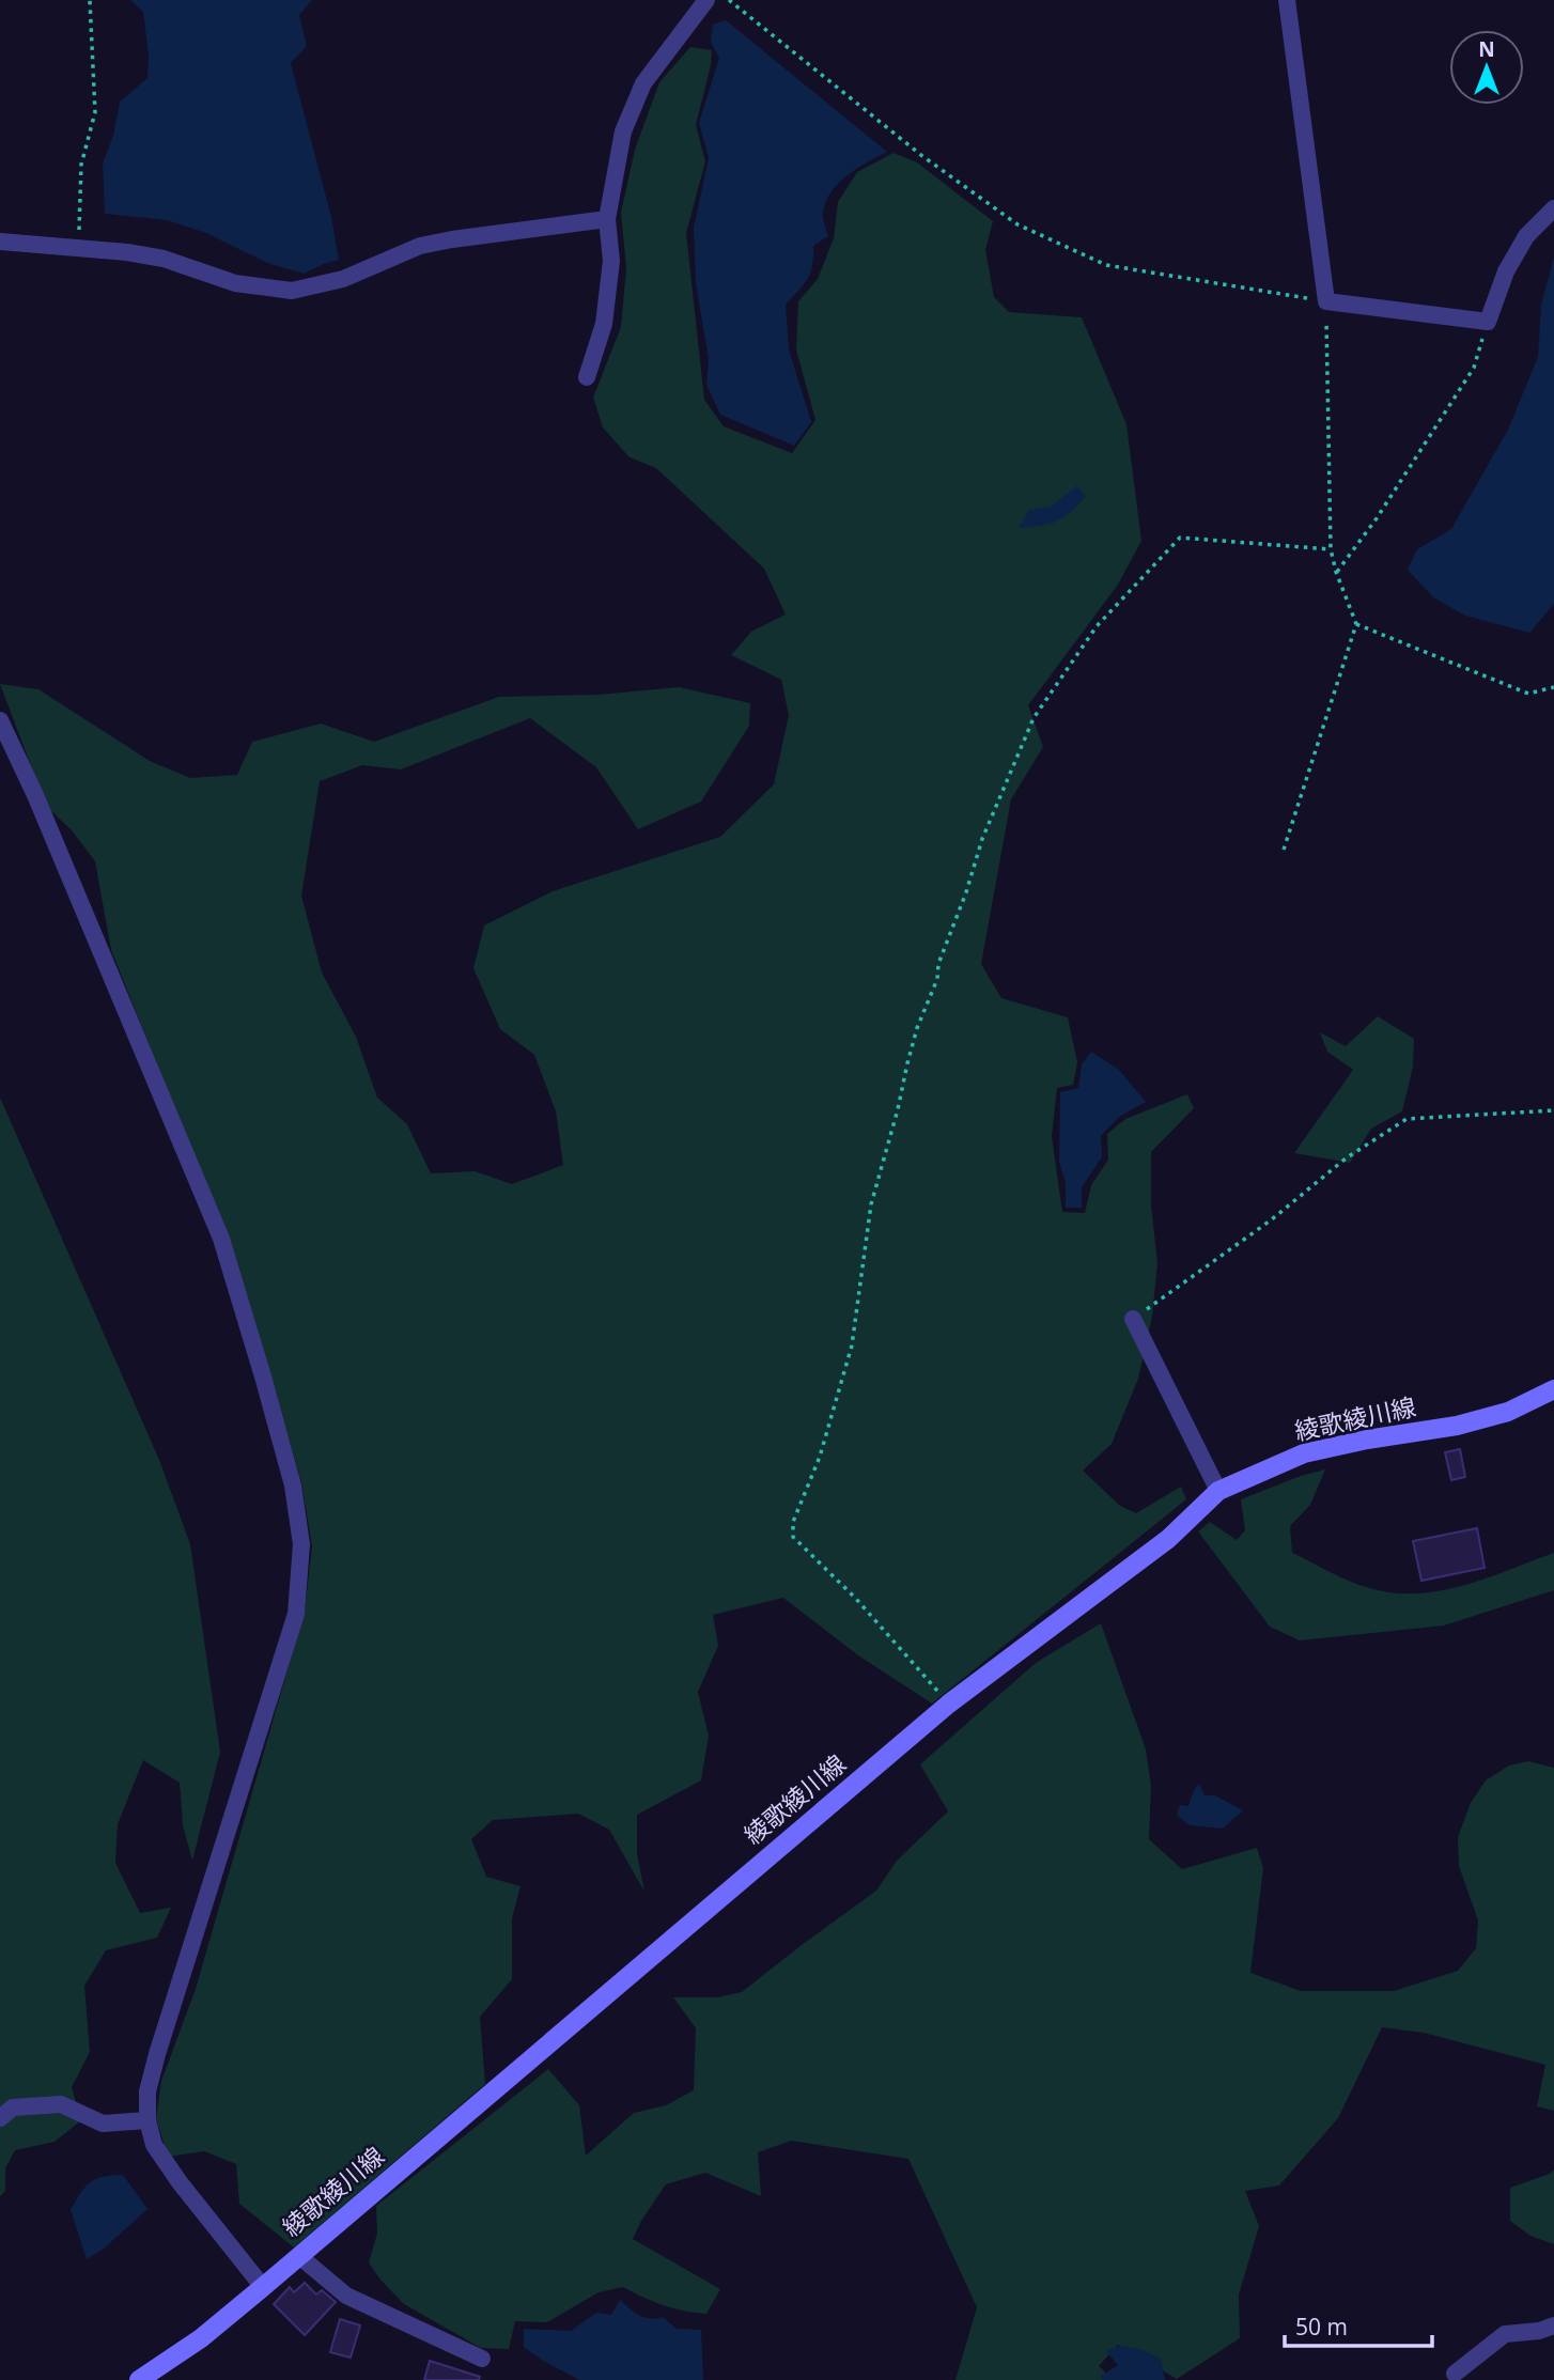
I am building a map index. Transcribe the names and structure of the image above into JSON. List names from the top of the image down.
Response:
{
  "streets": {
    "main road": ["綾歌綾川線"]
  },
  "scale_bar": "50 m",
  "north": "top"
}
